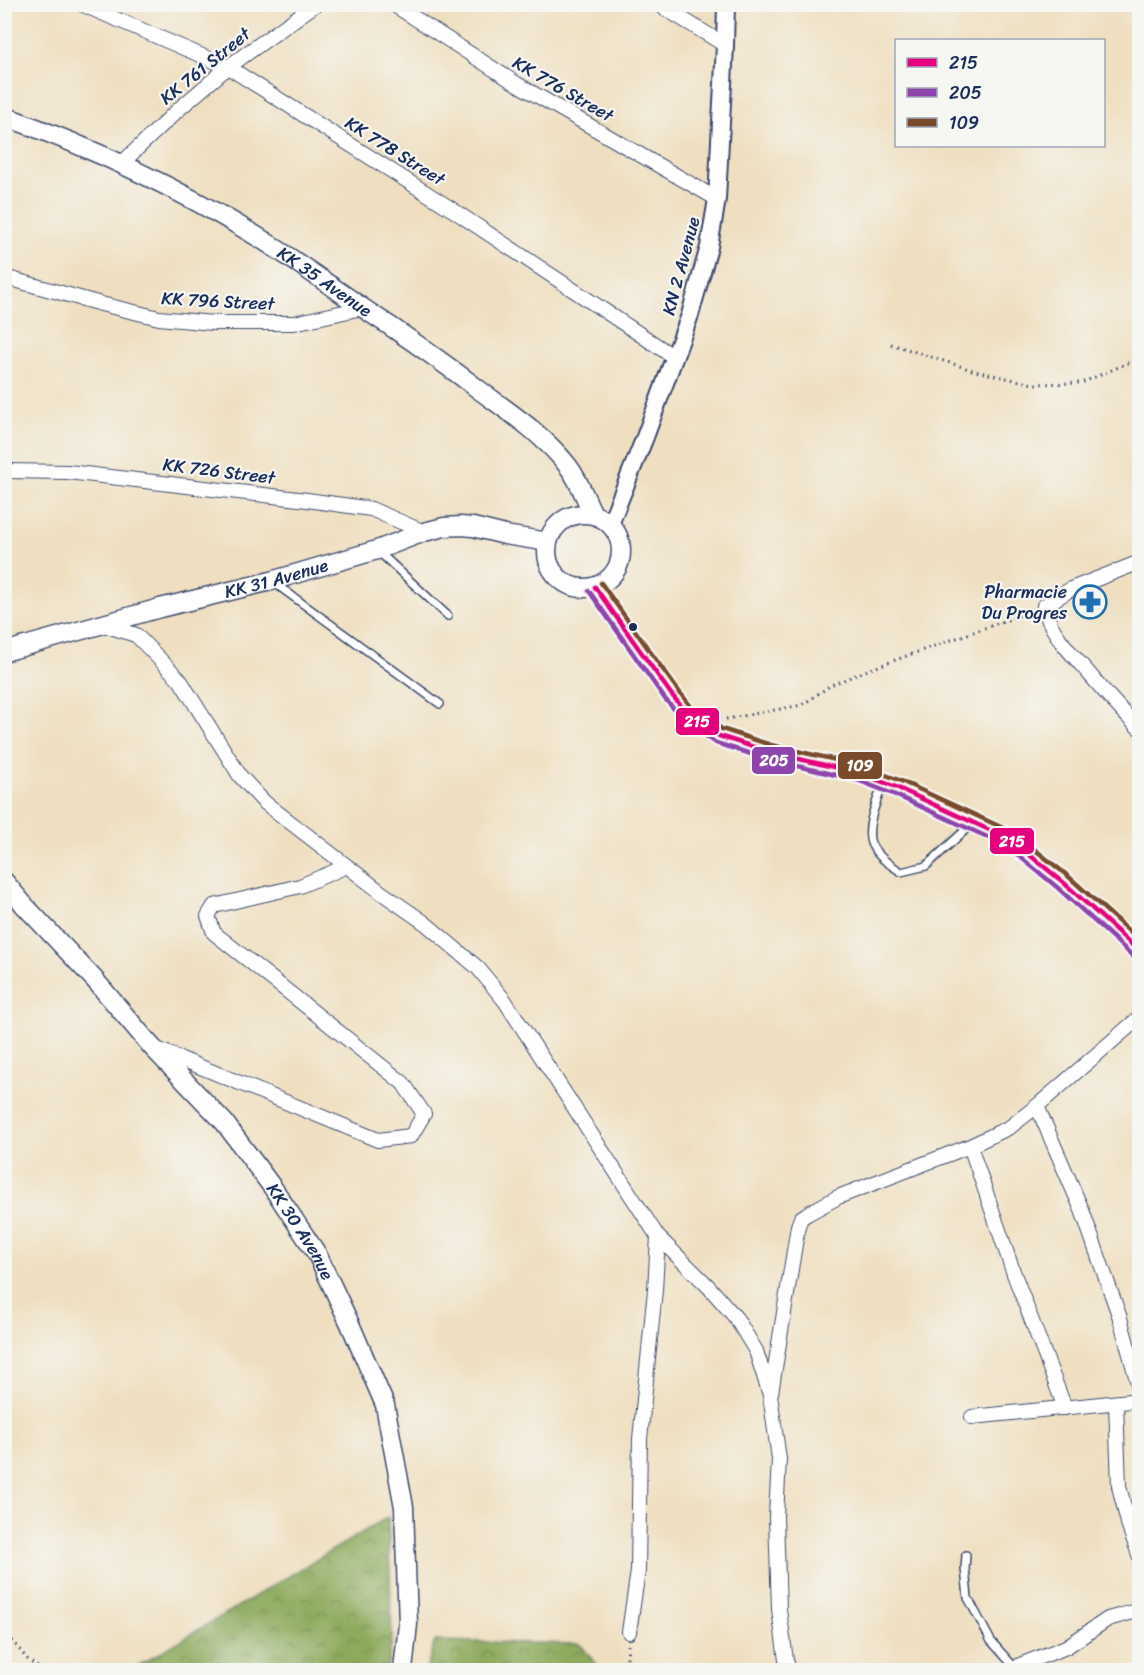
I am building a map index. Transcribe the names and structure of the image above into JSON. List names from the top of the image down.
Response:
{
  "streets": {
    "main road": ["KK 35 Avenue", "KK 31 Avenue", "KK 30 Avenue"],
    "street": [
      "KK 761 Street",
      "KK 776 Street",
      "KK 778 Street",
      "KN 2 Avenue",
      "KK 796 Street",
      "KK 726 Street"
    ]
  },
  "crossings": [
    ["KK 761 Street", "KK 778 Street"],
    ["KK 761 Street", "KK 35 Avenue"],
    ["KK 776 Street", "KN 2 Avenue"],
    ["KK 778 Street", "KN 2 Avenue"],
    ["KN 2 Avenue", "KK 35 Avenue"],
    ["KN 2 Avenue", "KK 31 Avenue"],
    ["KK 35 Avenue", "KK 796 Street"],
    ["KK 35 Avenue", "KK 31 Avenue"],
    ["KK 726 Street", "KK 31 Avenue"]
  ],
  "places": {
    "pharmacy": ["Pharmacie Du Progres"]
  },
  "lines": ["transit line 109", "transit line 215", "transit line 205"],
  "legend": ["215", "205", "109"]
}
